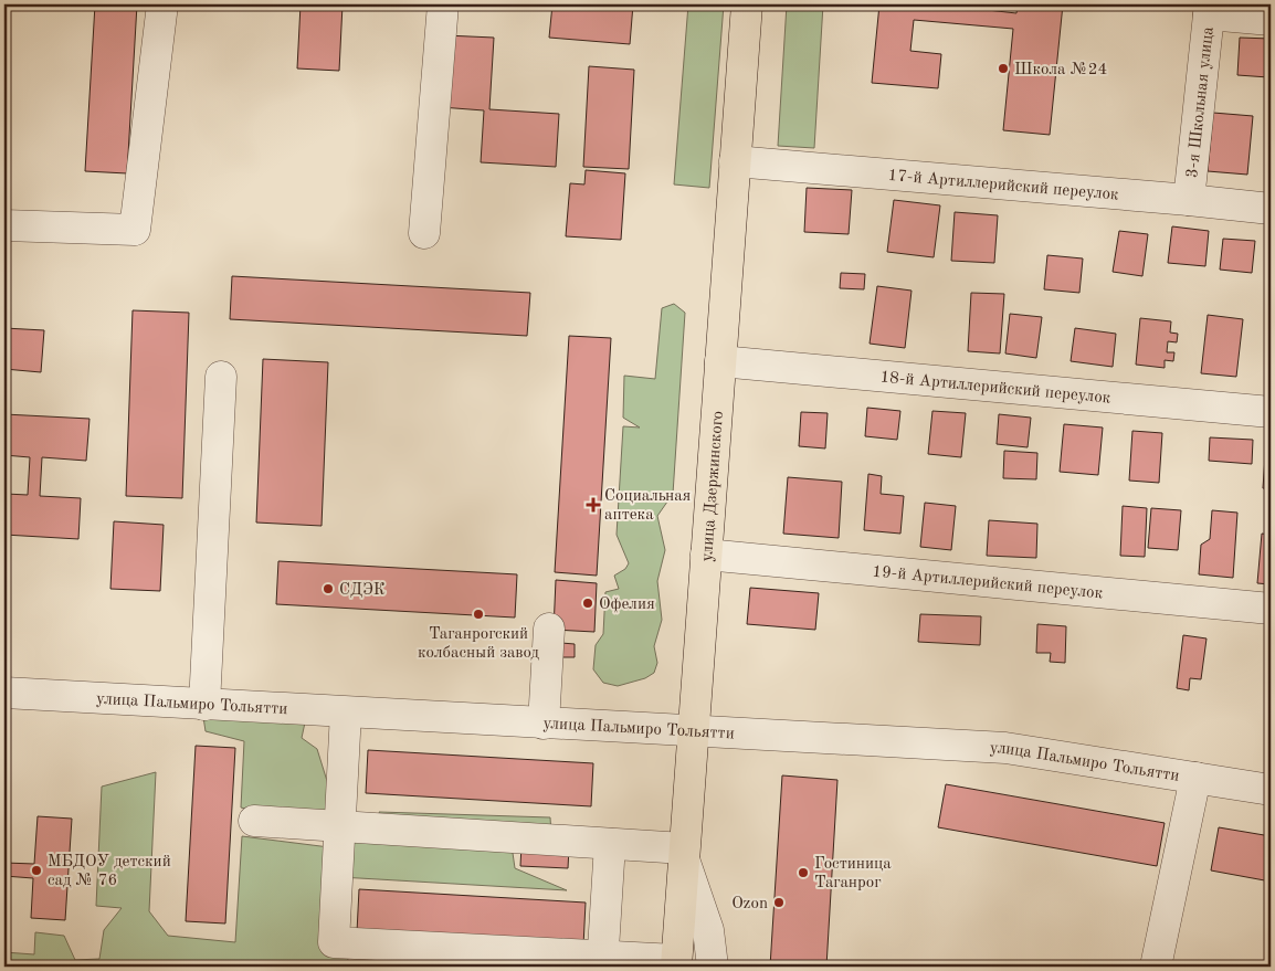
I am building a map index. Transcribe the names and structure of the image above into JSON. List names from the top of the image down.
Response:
{
  "streets": {
    "main road": ["улица Дзержинского"],
    "street": [
      "3-я Школьная улица",
      "17-й Артиллерийский переулок",
      "18-й Артиллерийский переулок",
      "19-й Артиллерийский переулок",
      "улица Пальмиро Тольятти"
    ]
  },
  "crossings": [
    ["3-я Школьная улица", "17-й Артиллерийский переулок"],
    ["17-й Артиллерийский переулок", "улица Дзержинского"],
    ["18-й Артиллерийский переулок", "улица Дзержинского"],
    ["улица Дзержинского", "19-й Артиллерийский переулок"],
    ["улица Дзержинского", "улица Пальмиро Тольятти"]
  ],
  "places": {
    "other": [
      "Школа №24",
      "СДЭК",
      "Офелия",
      "Таганрогский колбасный завод",
      "МБДОУ детский сад № 76",
      "Гостиница Таганрог",
      "Ozon"
    ],
    "health": ["Социальная аптека"]
  }
}
